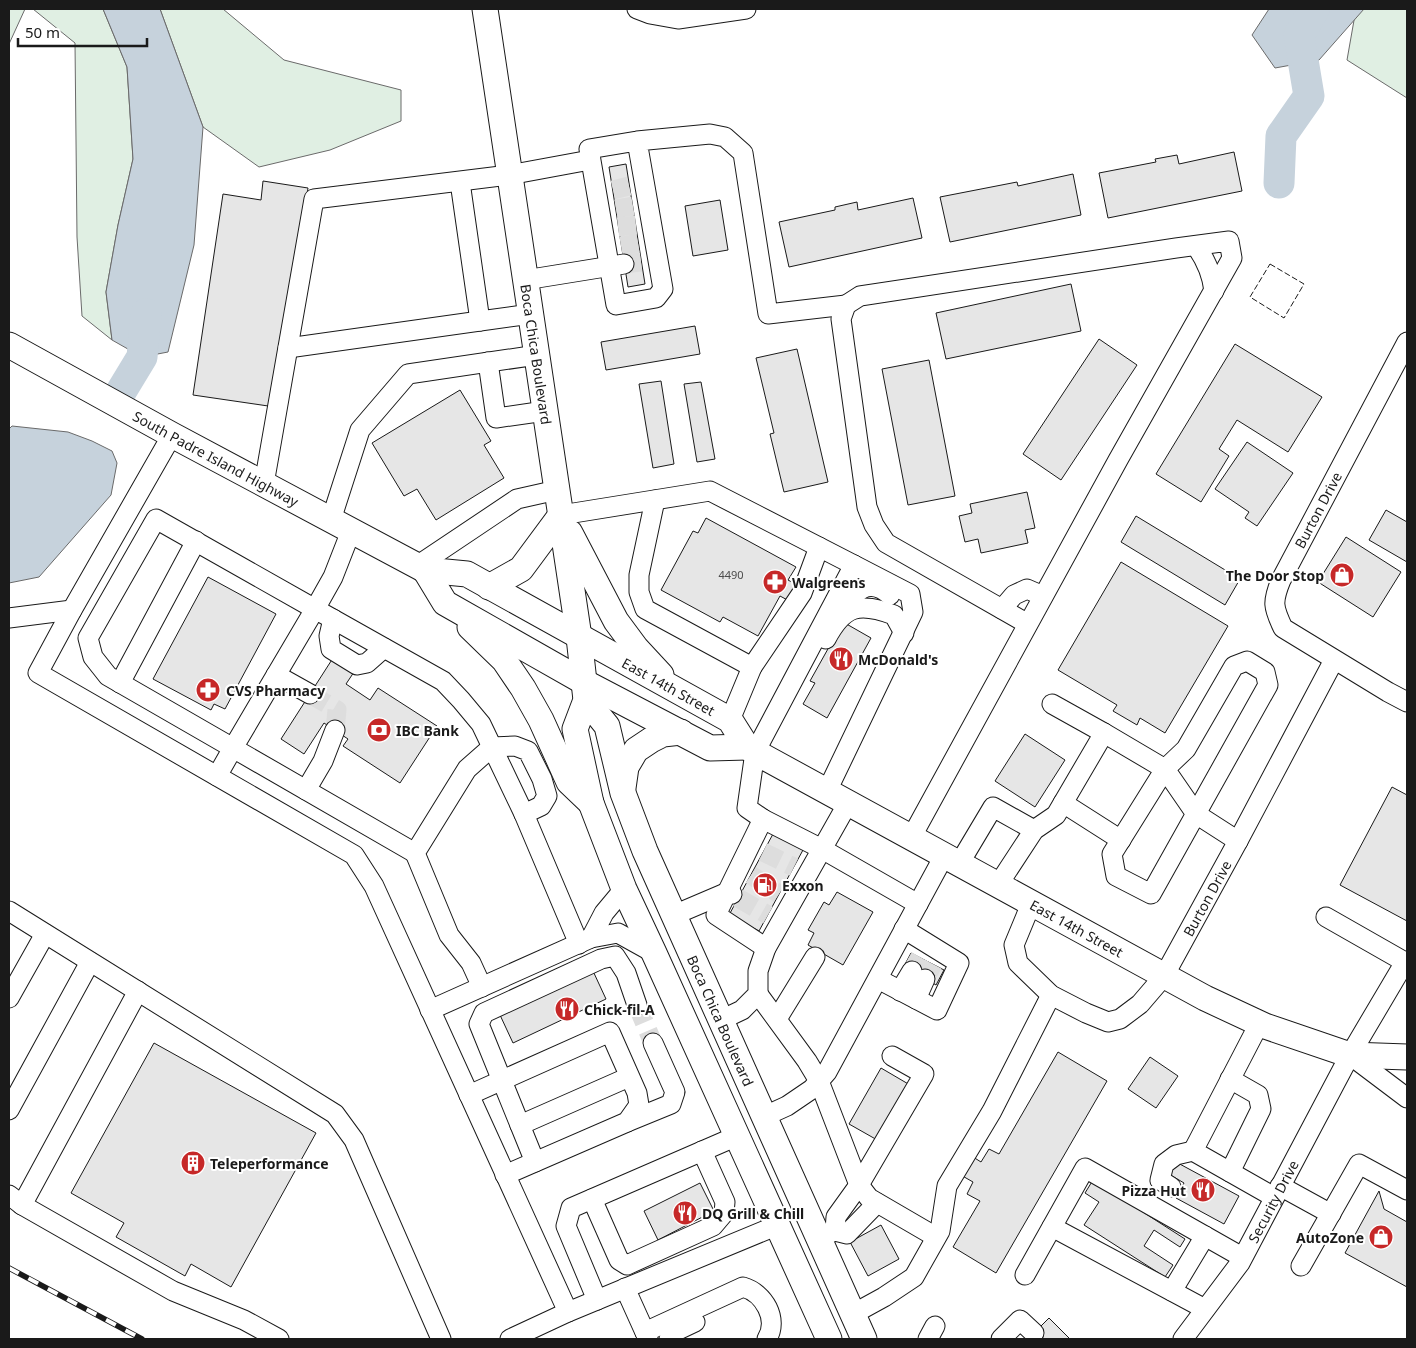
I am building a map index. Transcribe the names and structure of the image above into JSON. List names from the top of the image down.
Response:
{
  "streets": {
    "main road": ["Boca Chica Boulevard", "South Padre Island Highway", "East 14th Street"],
    "street": ["Burton Drive", "Security Drive"]
  },
  "crossings": [
    ["Boca Chica Boulevard", "South Padre Island Highway"],
    ["Boca Chica Boulevard", "East 14th Street"],
    ["South Padre Island Highway", "East 14th Street"],
    ["Burton Drive", "East 14th Street"],
    ["East 14th Street", "Security Drive"]
  ],
  "places": {
    "shop": ["The Door Stop", "AutoZone"],
    "pharmacy": ["Walgreens", "CVS Pharmacy"],
    "restaurant": [
      "McDonald's",
      "Chick-fil-A",
      "Pizza Hut",
      "DQ Grill & Chill"
    ],
    "bank": ["IBC Bank"],
    "fuel station": ["Exxon"],
    "building": ["Teleperformance"]
  },
  "house_numbers": ["4490"],
  "scale_bar": "50 m"
}
